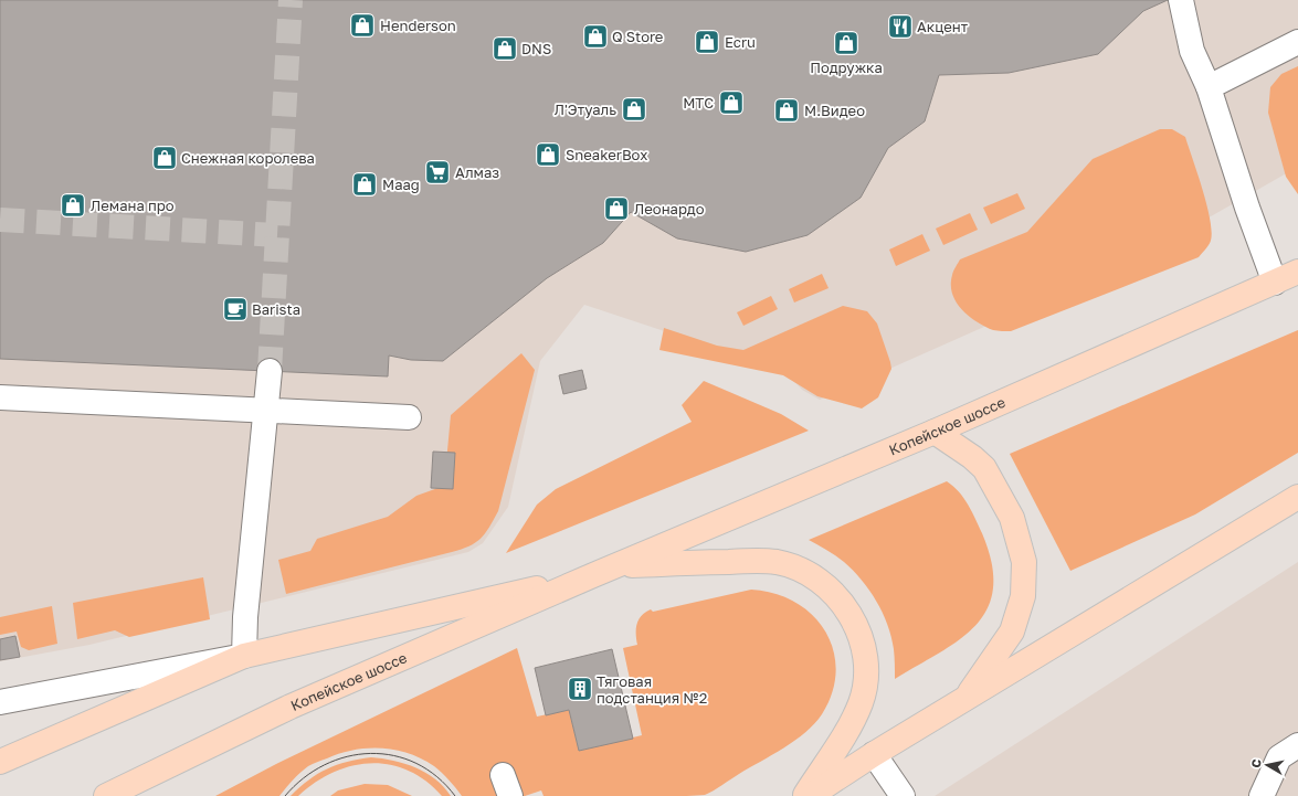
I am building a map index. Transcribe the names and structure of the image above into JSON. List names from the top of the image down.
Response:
{
  "streets": {
    "main road": ["Копейское шоссе"]
  },
  "places": {
    "shop": [
      "Henderson",
      "Q Store",
      "Ecru",
      "Подружка",
      "DNS",
      "МТС",
      "Л'Этуаль",
      "М.Видео",
      "SneakerBox",
      "Снежная королева",
      "Maag",
      "Лемана про",
      "Леонардо"
    ],
    "restaurant": ["Акцент"],
    "supermarket": ["Алмаз"],
    "cafe": ["Barista"],
    "building": ["Тяговая подстанция №2"]
  },
  "north": "left"
}
